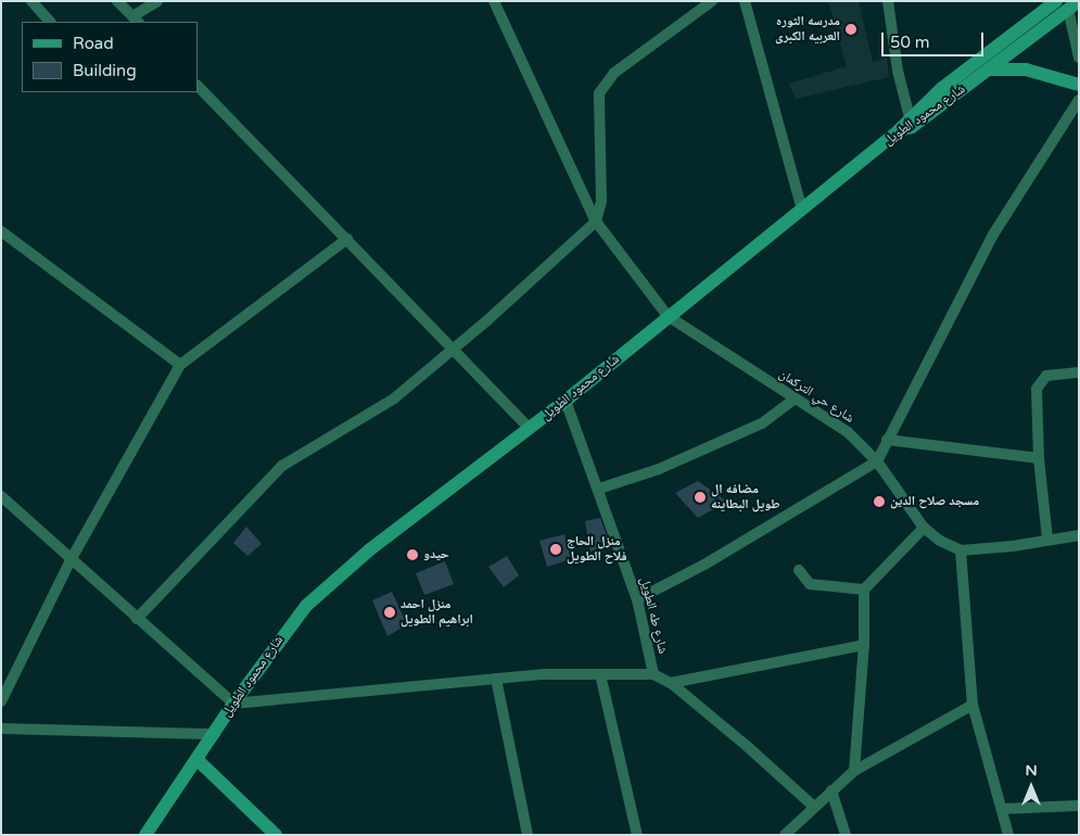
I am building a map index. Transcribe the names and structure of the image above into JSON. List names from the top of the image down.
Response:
{
  "streets": {
    "street": ["شارع محمود الطويل", "شارع حي التركمان", "شارع طه الطويل"]
  },
  "crossings": [
    ["شارع محمود الطويل", "شارع حي التركمان"],
    ["شارع محمود الطويل", "شارع طه الطويل"]
  ],
  "places": [
    "مدرسه الثوره العربيه الكبرى",
    "مضافه ال طويل البطاينه",
    "مسجد صلاح الدين",
    "منزل الحاج فلاح الطويل",
    "حيدو",
    "منزل احمد ابراهيم الطويل"
  ],
  "legend": ["Road", "Building"],
  "scale_bar": "50 m",
  "north": "top"
}
